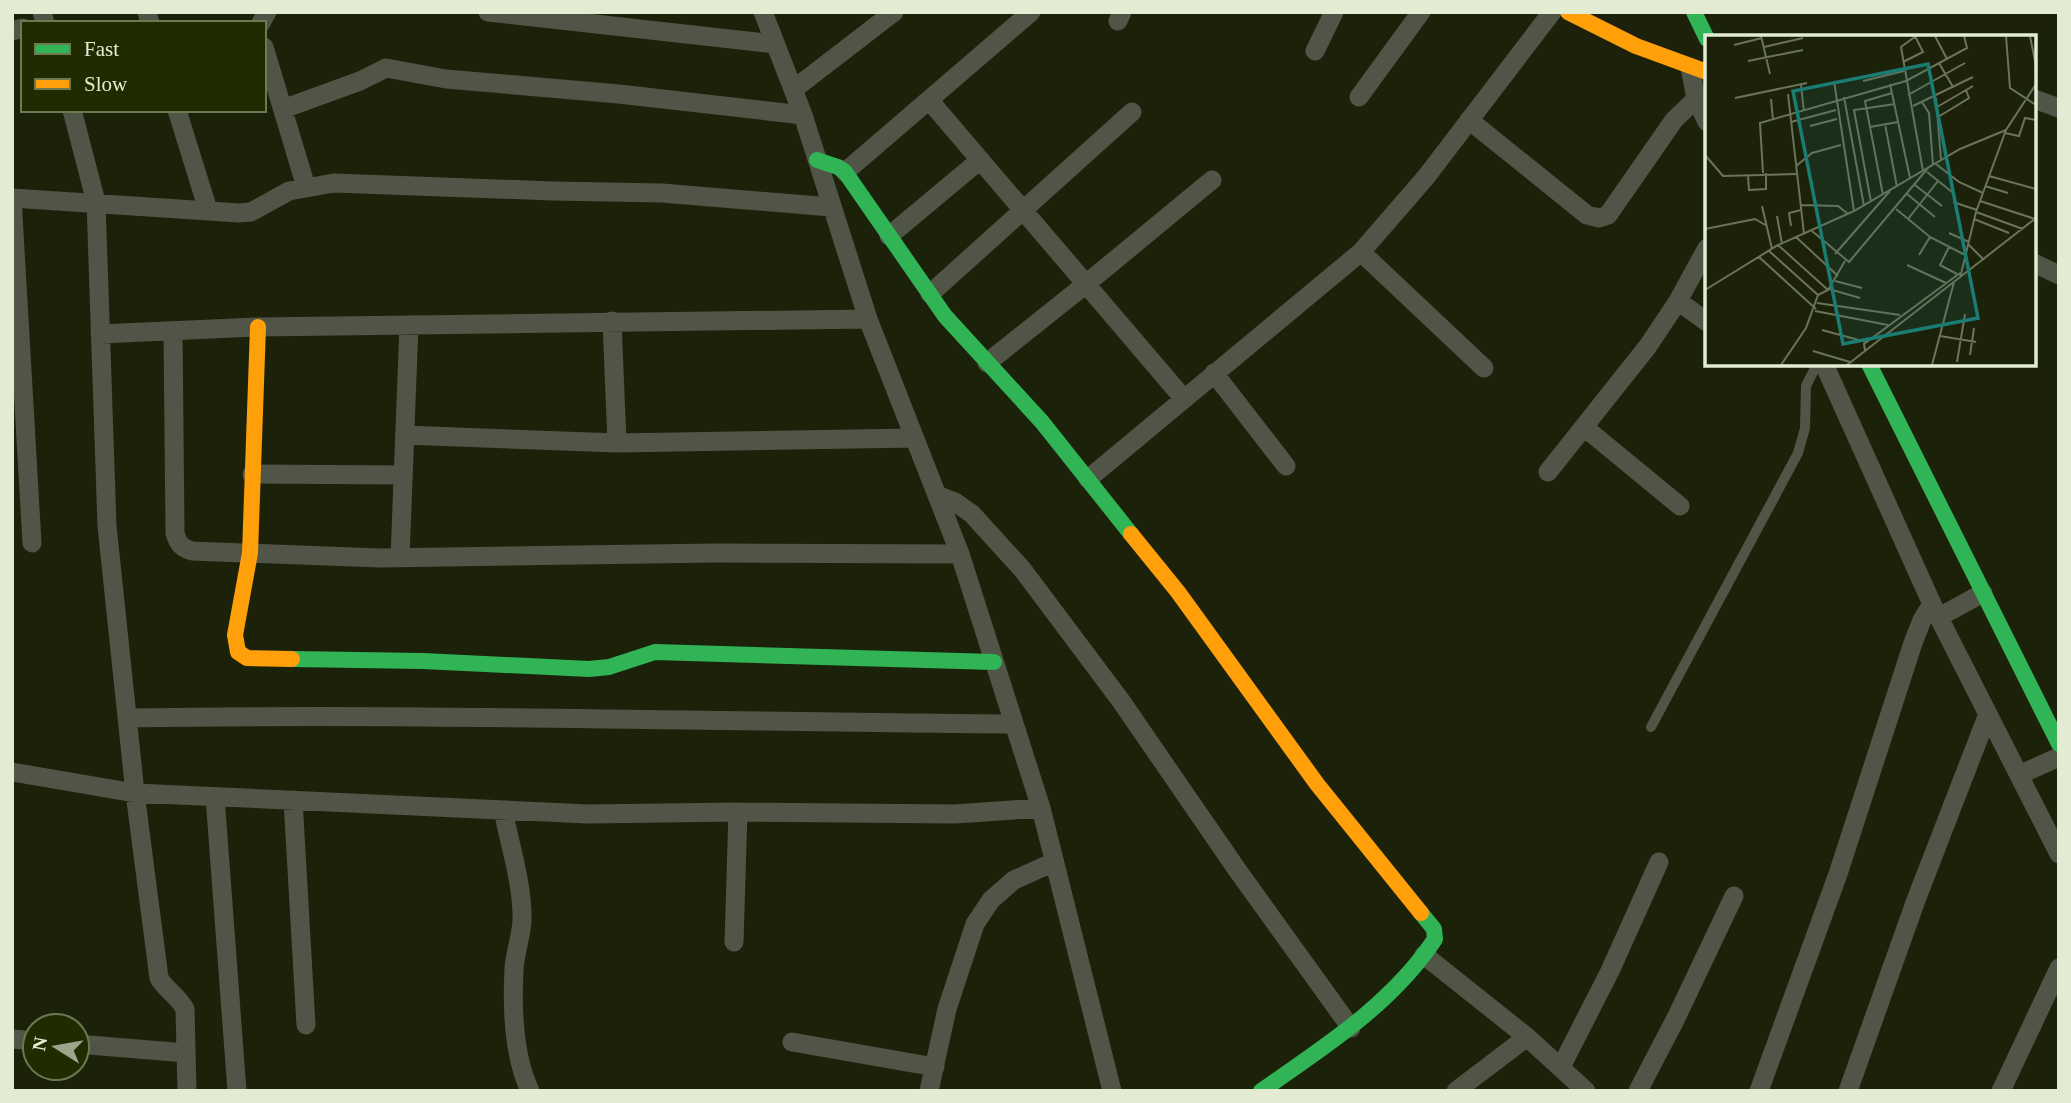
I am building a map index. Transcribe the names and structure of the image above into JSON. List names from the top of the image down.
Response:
{
  "legend": ["Fast", "Slow"],
  "north": "left"
}
